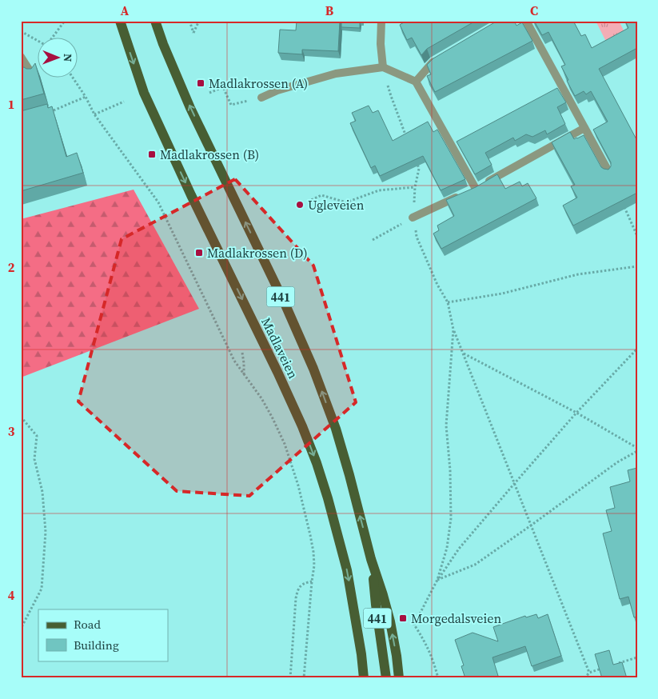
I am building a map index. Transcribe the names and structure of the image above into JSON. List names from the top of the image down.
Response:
{
  "streets": {
    "main road": ["441", "Madlaveien"]
  },
  "places": {
    "transit": [
      "Madlakrossen (A)",
      "Madlakrossen (B)",
      "Madlakrossen (D)",
      "Morgedalsveien"
    ],
    "other": ["Ugleveien"]
  },
  "legend": ["Road", "Building"],
  "north": "right",
  "grid": {
    "columns": ["A", "B", "C"],
    "rows": [
      "1",
      "2",
      "3",
      "4"
    ]
  }
}
